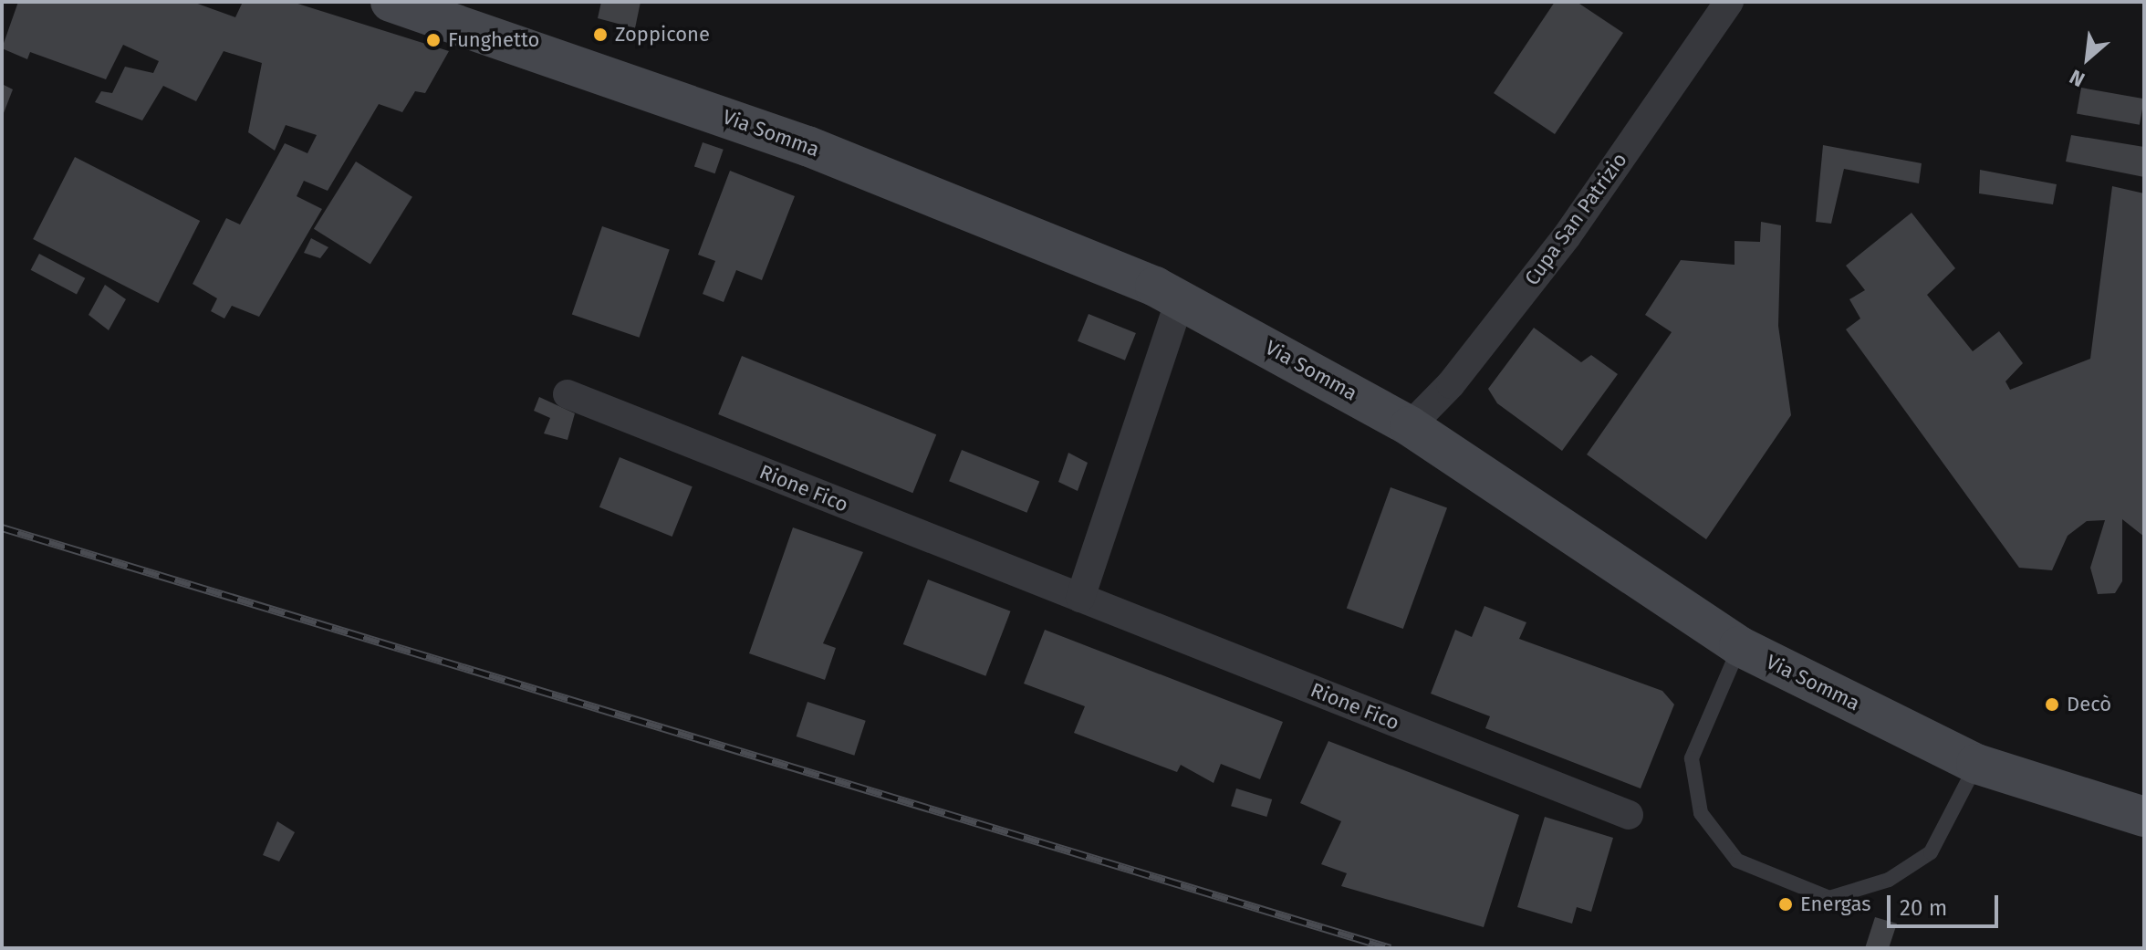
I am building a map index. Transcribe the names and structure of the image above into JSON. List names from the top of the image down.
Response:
{
  "streets": {
    "main road": ["Via Somma"],
    "street": ["Cupa San Patrizio", "Rione Fico"]
  },
  "crossings": [
    ["Via Somma", "Cupa San Patrizio"]
  ],
  "places": [
    "Zoppicone",
    "Funghetto",
    "Decò",
    "Energas"
  ],
  "scale_bar": "20 m",
  "north": "bottom left"
}
